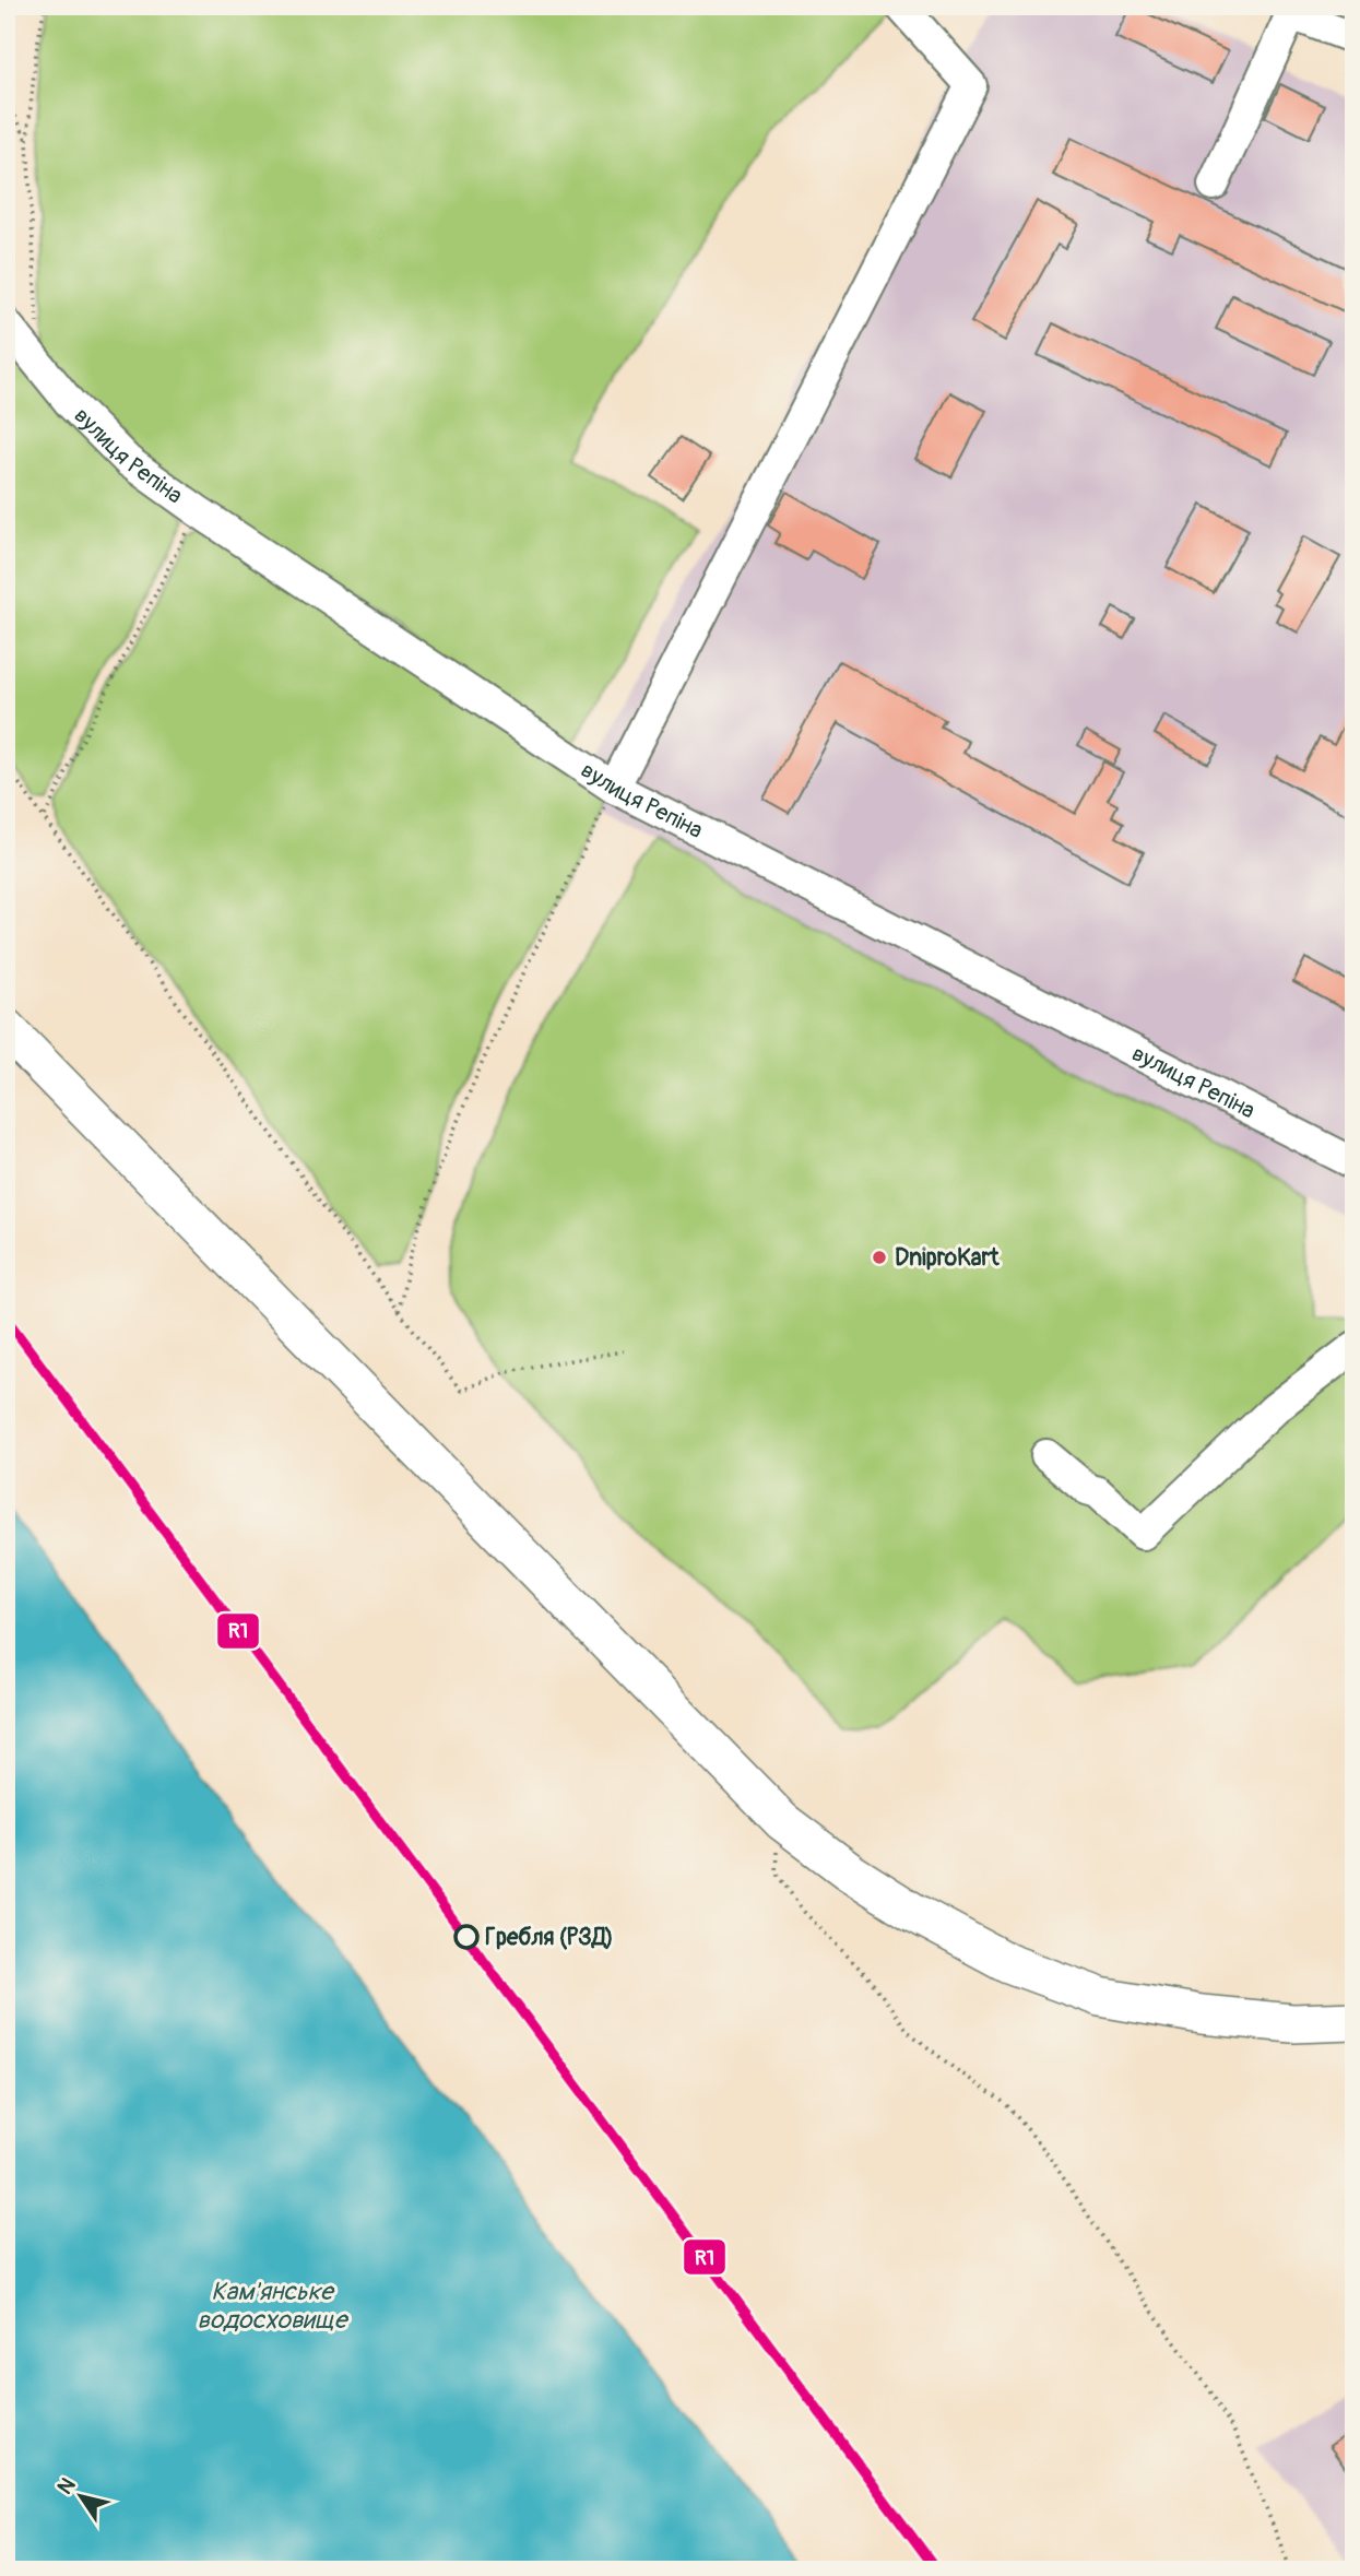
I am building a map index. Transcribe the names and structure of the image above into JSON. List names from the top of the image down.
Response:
{
  "streets": {
    "street": ["вулиця Репіна"]
  },
  "water": ["Кам'янське водосховище"],
  "places": ["DniproKart", "Гребля (РЗД)"],
  "lines": ["transit line R1"],
  "north": "top left"
}
